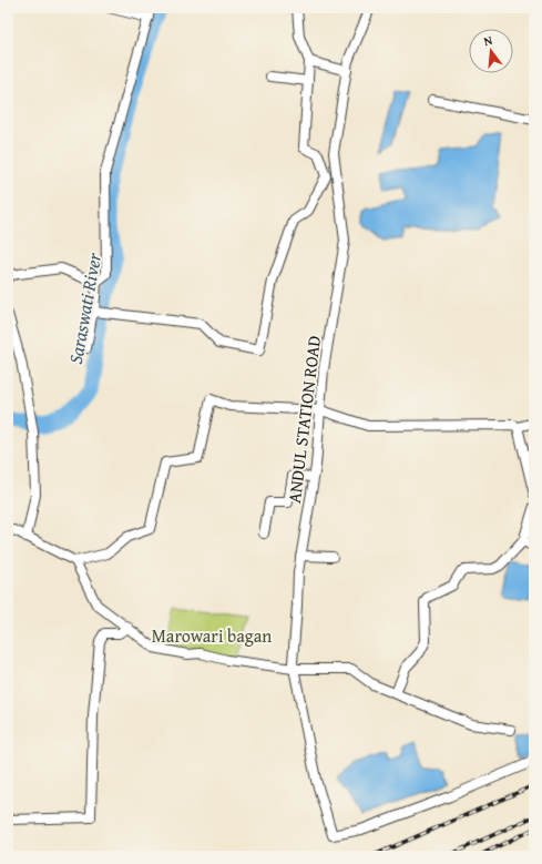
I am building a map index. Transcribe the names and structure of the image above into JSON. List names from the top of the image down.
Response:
{
  "streets": {
    "street": ["ANDUL STATION ROAD"]
  },
  "water": ["Saraswati River"],
  "parks": ["Marowari bagan"],
  "north": "top"
}
